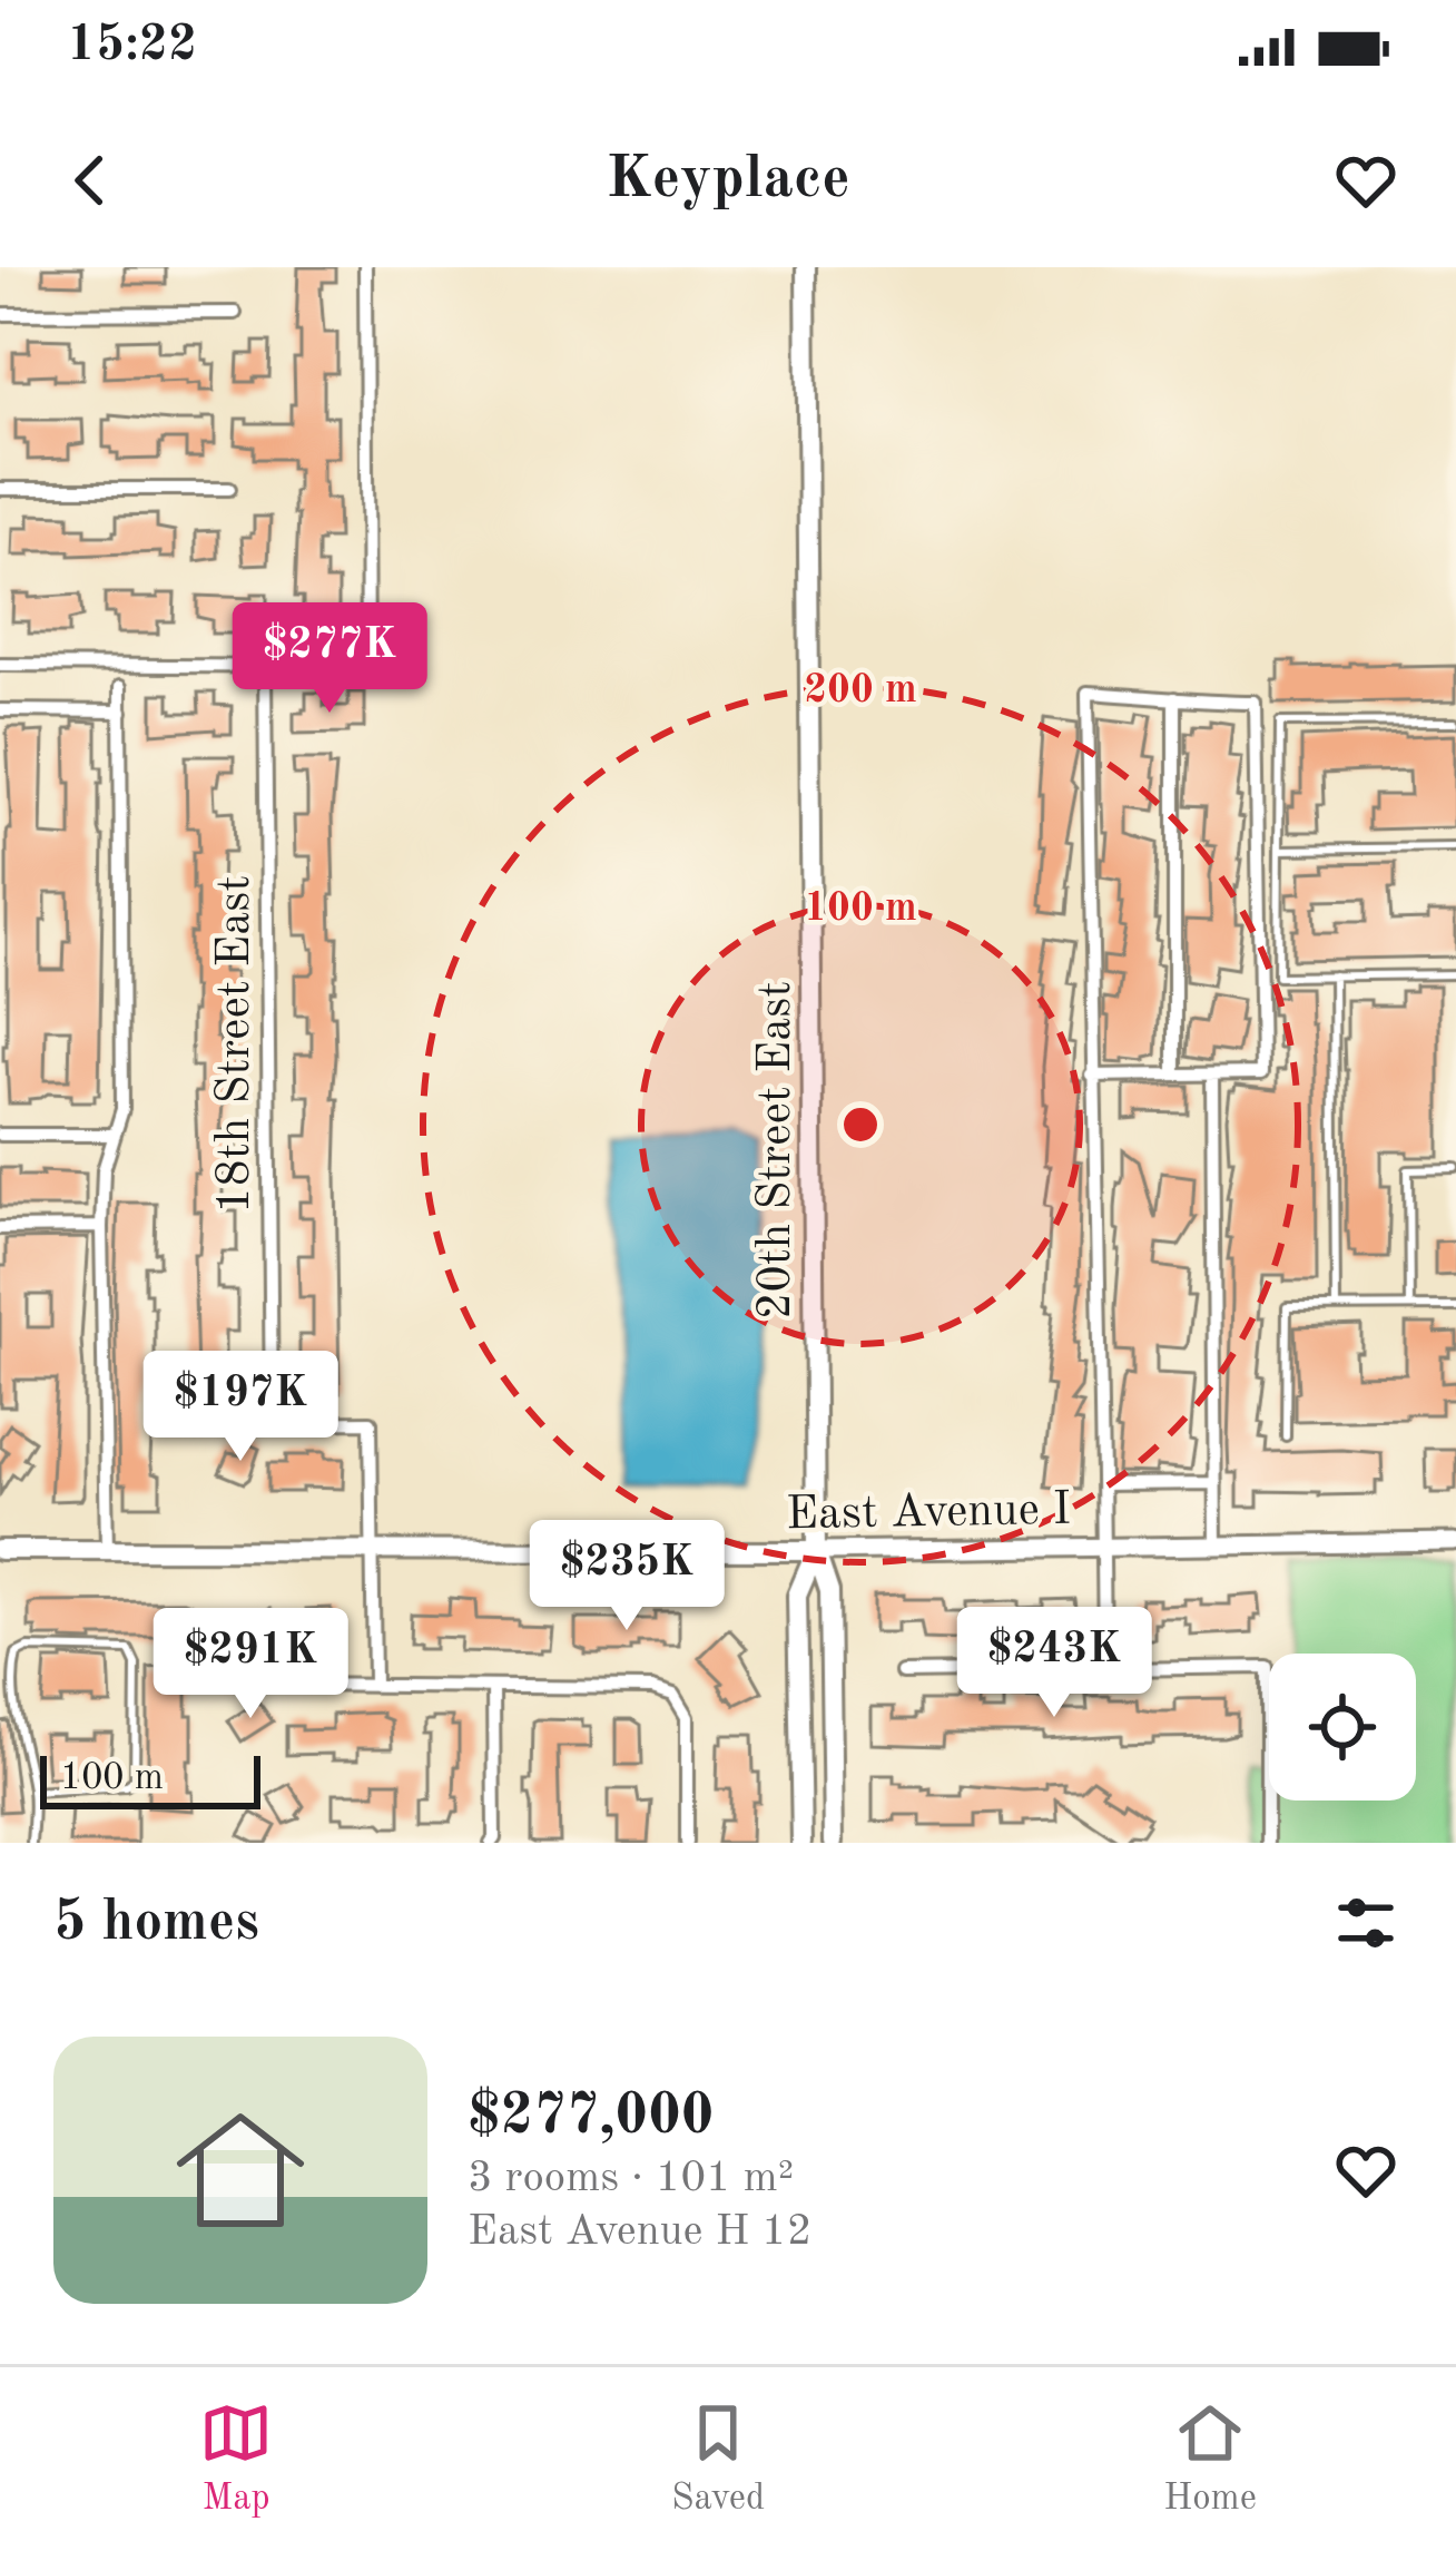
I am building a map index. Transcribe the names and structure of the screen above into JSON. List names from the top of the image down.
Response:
{
  "streets": {
    "main road": ["20th Street East", "East Avenue I"],
    "street": ["18th Street East"]
  },
  "crossings": [
    ["18th Street East", "East Avenue I"],
    ["20th Street East", "East Avenue I"]
  ],
  "scale_bar": "100 m",
  "page": {
    "status": "15:22",
    "header": "Keyplace",
    "price": [
      "$277K",
      "$197K",
      "$235K",
      "$243K",
      "$291K"
    ],
    "scale": "100 m",
    "heading": "5 homes",
    "list": [
      {
        "name": "$277,000",
        "note": "3 rooms · 101 m² · East Avenue H 12"
      }
    ],
    "tabs": ["Map", "Saved", "Home"]
  },
  "rings": ["200 m", "100 m"]
}
